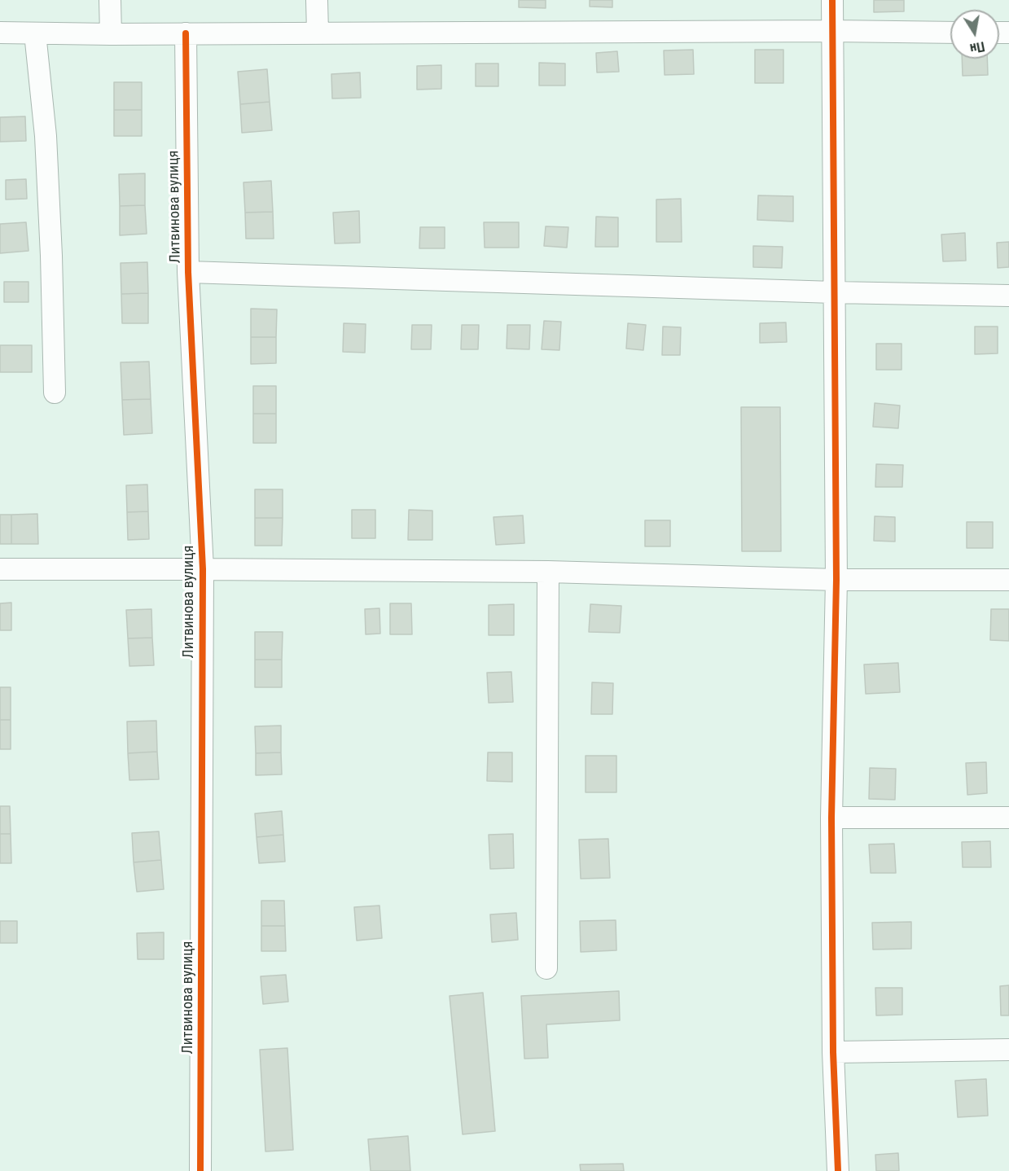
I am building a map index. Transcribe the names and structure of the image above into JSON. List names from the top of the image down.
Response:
{
  "streets": {
    "street": ["Литвинова вулиця"]
  },
  "north": "bottom"
}
